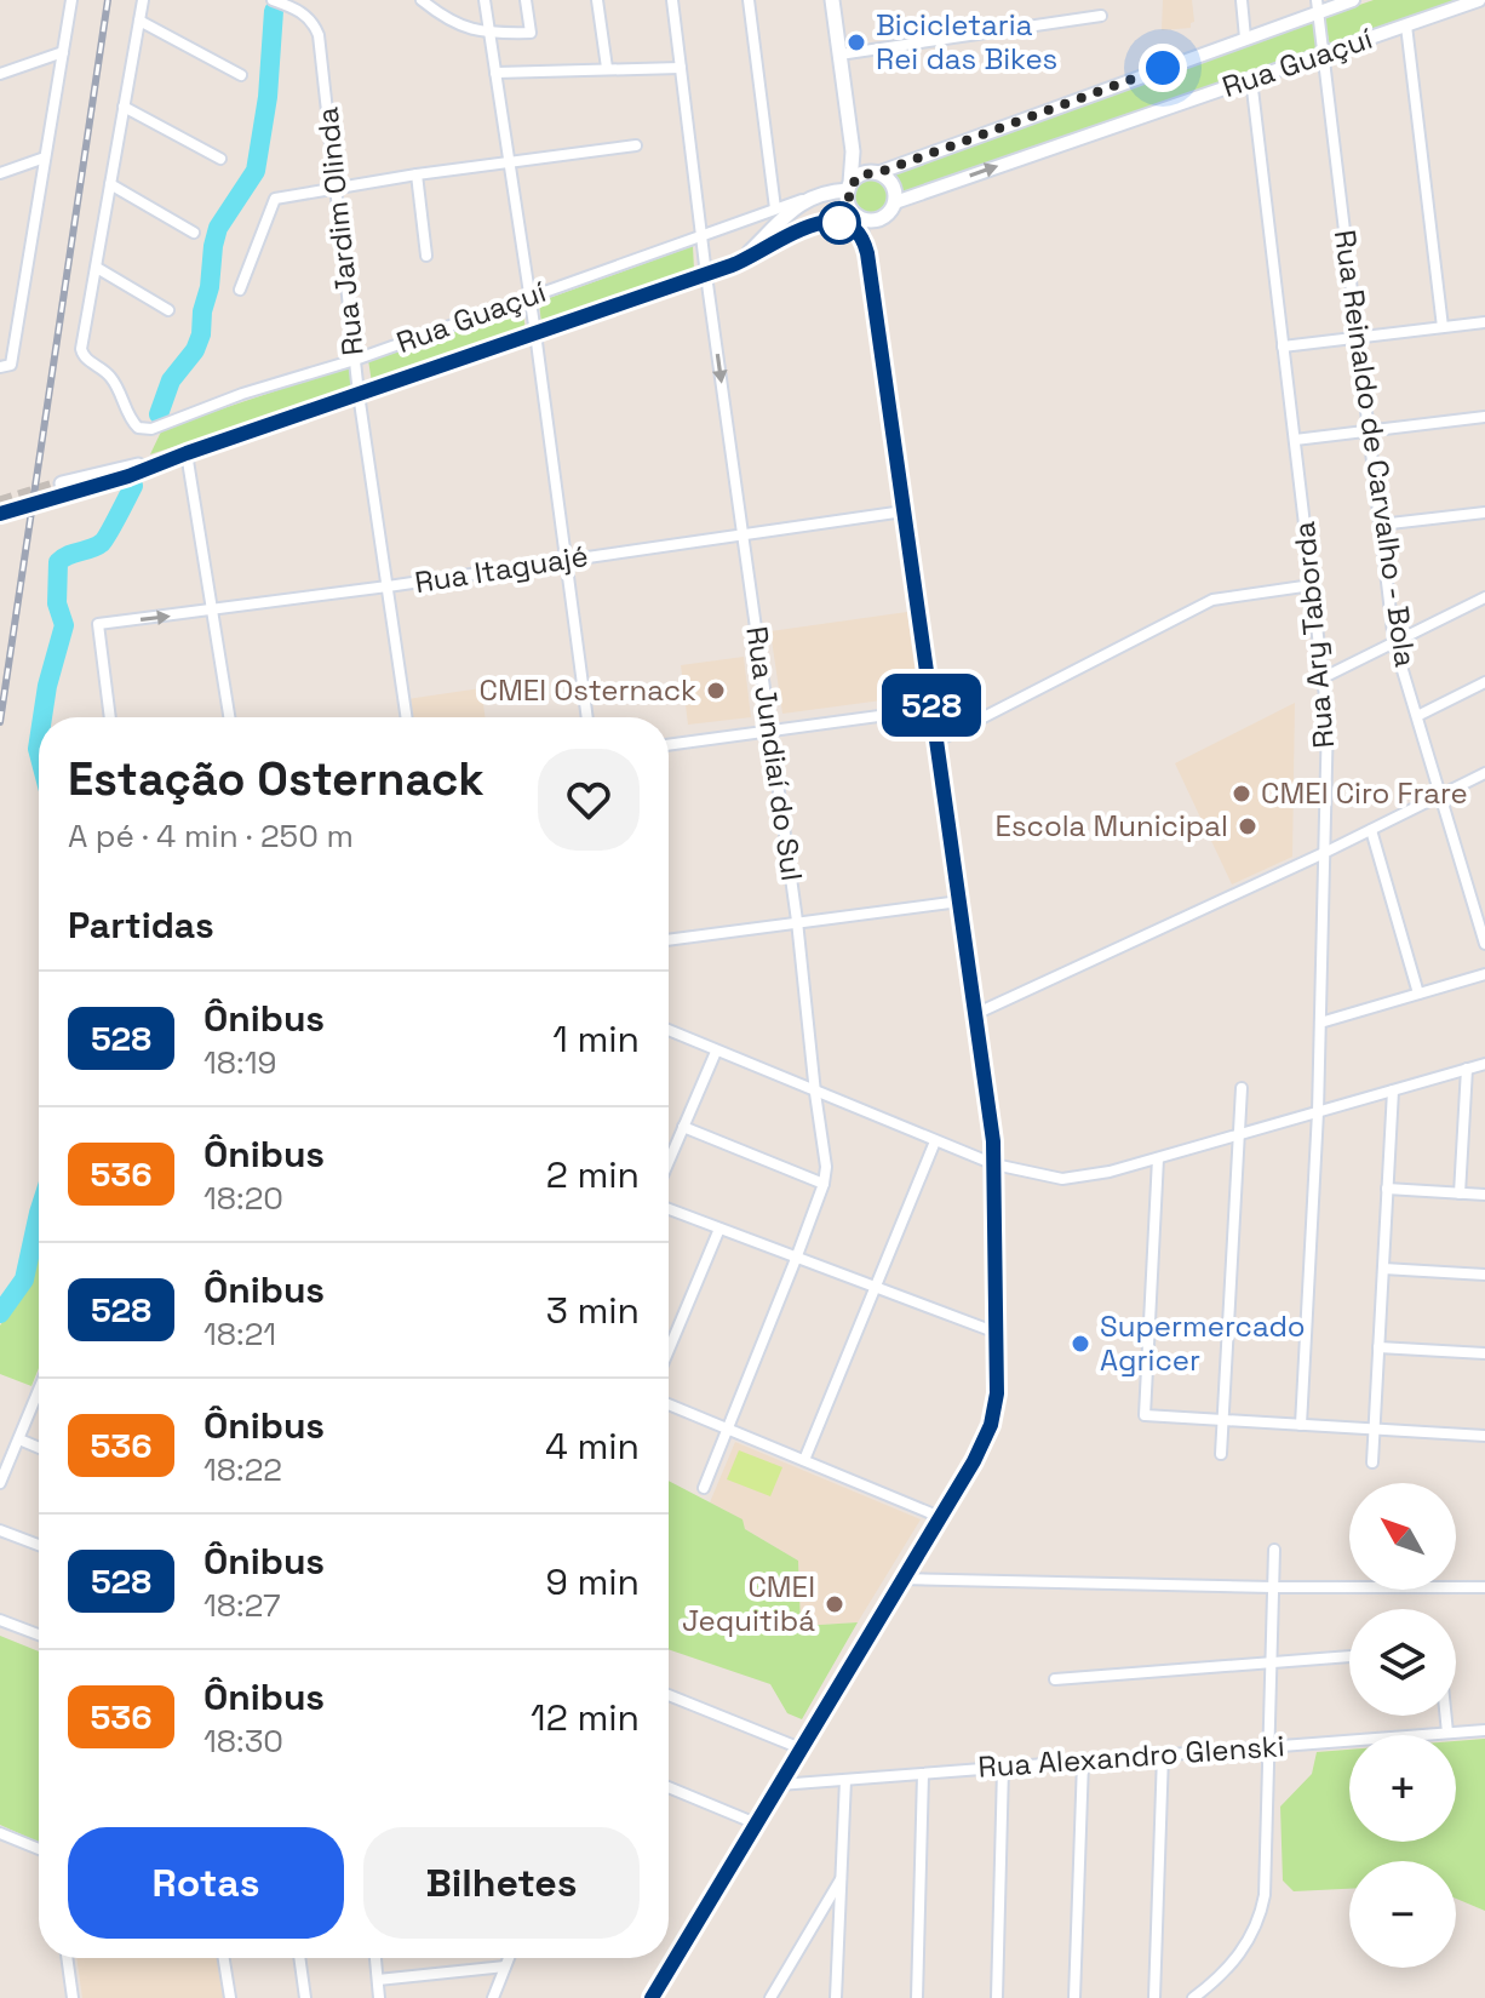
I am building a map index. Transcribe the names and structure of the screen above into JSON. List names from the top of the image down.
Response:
{
  "streets": {
    "main road": ["Rua Guaçuí"],
    "street": [
      "Rua Jardim Olinda",
      "Rua Reinaldo de Carvalho - Bola",
      "Rua Itaguajé",
      "Rua Ary Taborda",
      "Rua Jundiaí do Sul",
      "Rua Alexandro Glenski"
    ]
  },
  "crossings": [
    ["Rua Guaçuí", "Rua Jardim Olinda"],
    ["Rua Guaçuí", "Rua Reinaldo de Carvalho - Bola"],
    ["Rua Guaçuí", "Rua Ary Taborda"],
    ["Rua Guaçuí", "Rua Jundiaí do Sul"],
    ["Rua Jardim Olinda", "Rua Itaguajé"],
    ["Rua Itaguajé", "Rua Jundiaí do Sul"]
  ],
  "places": [
    "Bicicletaria Rei das Bikes",
    "CMEI Osternack",
    "CMEI Ciro Frare",
    "Escola Municipal",
    "Supermercado Agricer",
    "CMEI Jequitibá"
  ],
  "lines": ["bus line 528"],
  "north": "top left",
  "page": {
    "on_map": "528",
    "heading": [
      ["Estação Osternack", "A pé · 4 min · 250 m"],
      "Partidas"
    ],
    "list": [
      {
        "mark": "528",
        "name": "Ônibus",
        "note": "18:19",
        "value": "1 min"
      },
      {
        "mark": "536",
        "name": "Ônibus",
        "note": "18:20",
        "value": "2 min"
      },
      {
        "mark": "528",
        "name": "Ônibus",
        "note": "18:21",
        "value": "3 min"
      },
      {
        "mark": "536",
        "name": "Ônibus",
        "note": "18:22",
        "value": "4 min"
      },
      {
        "mark": "528",
        "name": "Ônibus",
        "note": "18:27",
        "value": "9 min"
      },
      {
        "mark": "536",
        "name": "Ônibus",
        "note": "18:30",
        "value": "12 min"
      }
    ],
    "map_buttons": ["+", "−"],
    "buttons": ["Rotas", "Bilhetes"]
  }
}
